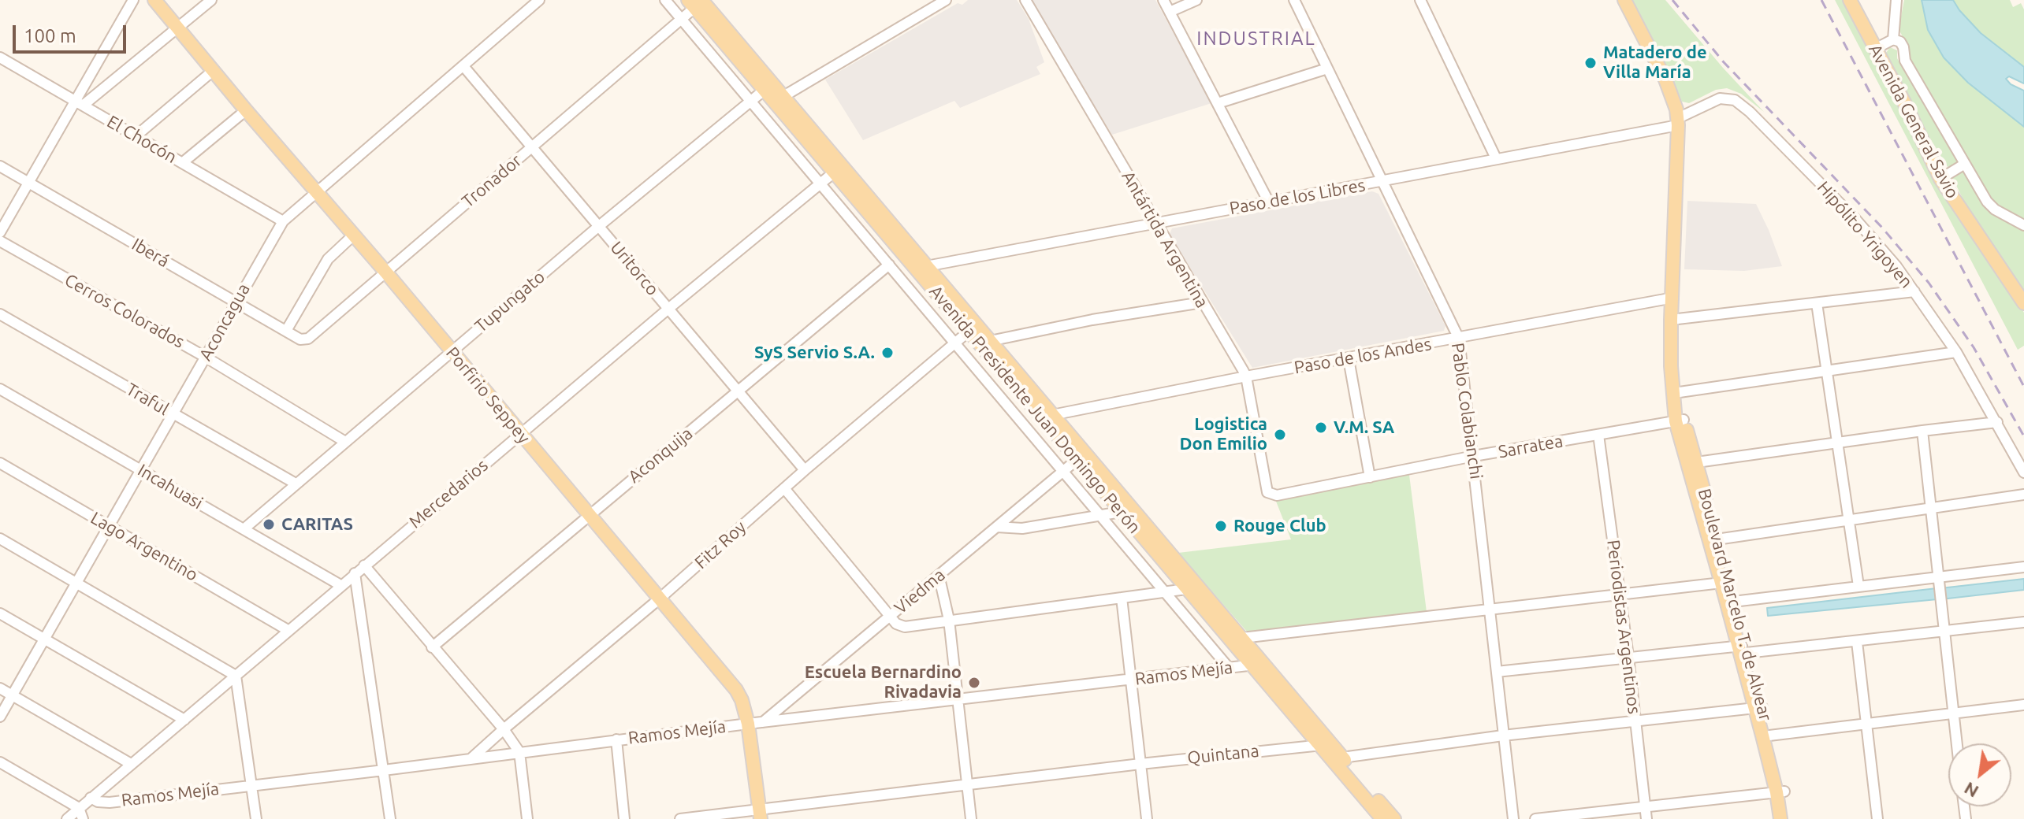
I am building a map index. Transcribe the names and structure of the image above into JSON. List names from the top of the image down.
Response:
{
  "streets": {
    "main road": [
      "Avenida General Savio",
      "Porfirio Seppey",
      "Avenida Presidente Juan Domingo Perón",
      "Boulevard Marcelo T. de Alvear"
    ],
    "street": [
      "El Chocón",
      "Tronador",
      "Paso de los Libres",
      "Hipólito Yrigoyen",
      "Antártida Argentina",
      "Iberá",
      "Uritorco",
      "Tupungato",
      "Cerros Colorados",
      "Aconcagua",
      "Paso de los Andes",
      "Traful",
      "Pablo Colabianchi",
      "Sarratea",
      "Aconquija",
      "Incahuasi",
      "Mercedarios",
      "Fitz Roy",
      "Lago Argentino",
      "Viedma",
      "Periodistas Argentinos",
      "Ramos Mejía",
      "Quintana"
    ]
  },
  "crossings": [
    ["El Chocón", "Aconcagua"],
    ["Tronador", "Iberá"],
    ["Tronador", "Uritorco"],
    ["Tronador", "Porfirio Seppey"],
    ["Tronador", "Avenida Presidente Juan Domingo Perón"],
    ["Paso de los Libres", "Hipólito Yrigoyen"],
    ["Paso de los Libres", "Antártida Argentina"],
    ["Paso de los Libres", "Avenida Presidente Juan Domingo Perón"],
    ["Paso de los Libres", "Pablo Colabianchi"],
    ["Paso de los Libres", "Boulevard Marcelo T. de Alvear"],
    ["Hipólito Yrigoyen", "Boulevard Marcelo T. de Alvear"],
    ["Antártida Argentina", "Paso de los Andes"],
    ["Antártida Argentina", "Sarratea"],
    ["Iberá", "Aconcagua"],
    ["Uritorco", "Tupungato"],
    ["Uritorco", "Aconcagua"],
    ["Uritorco", "Aconquija"],
    ["Uritorco", "Mercedarios"],
    ["Uritorco", "Fitz Roy"],
    ["Tupungato", "Cerros Colorados"],
    ["Tupungato", "Porfirio Seppey"],
    ["Tupungato", "Traful"],
    ["Tupungato", "Avenida Presidente Juan Domingo Perón"],
    ["Tupungato", "Incahuasi"],
    ["Cerros Colorados", "Aconcagua"],
    ["Aconcagua", "Porfirio Seppey"],
    ["Aconcagua", "Traful"],
    ["Aconcagua", "Incahuasi"],
    ["Aconcagua", "Lago Argentino"],
    ["Paso de los Andes", "Avenida Presidente Juan Domingo Perón"],
    ["Paso de los Andes", "Pablo Colabianchi"],
    ["Paso de los Andes", "Boulevard Marcelo T. de Alvear"],
    ["Porfirio Seppey", "Aconquija"],
    ["Porfirio Seppey", "Mercedarios"],
    ["Porfirio Seppey", "Fitz Roy"],
    ["Porfirio Seppey", "Ramos Mejía"],
    ["Porfirio Seppey", "Quintana"],
    ["Avenida Presidente Juan Domingo Perón", "Aconquija"],
    ["Avenida Presidente Juan Domingo Perón", "Mercedarios"],
    ["Avenida Presidente Juan Domingo Perón", "Fitz Roy"],
    ["Avenida Presidente Juan Domingo Perón", "Viedma"],
    ["Avenida Presidente Juan Domingo Perón", "Ramos Mejía"],
    ["Avenida Presidente Juan Domingo Perón", "Quintana"],
    ["Pablo Colabianchi", "Sarratea"],
    ["Pablo Colabianchi", "Ramos Mejía"],
    ["Sarratea", "Boulevard Marcelo T. de Alvear"],
    ["Sarratea", "Periodistas Argentinos"],
    ["Incahuasi", "Mercedarios"],
    ["Mercedarios", "Lago Argentino"],
    ["Mercedarios", "Ramos Mejía"],
    ["Fitz Roy", "Ramos Mejía"],
    ["Viedma", "Ramos Mejía"],
    ["Boulevard Marcelo T. de Alvear", "Ramos Mejía"],
    ["Periodistas Argentinos", "Ramos Mejía"]
  ],
  "districts": ["INDUSTRIAL"],
  "places": [
    "Matadero de Villa María",
    "SyS Servio S.A.",
    "V.M. SA",
    "Logistica Don Emilio",
    "CARITAS",
    "Rouge Club",
    "Escuela Bernardino Rivadavia"
  ],
  "scale_bar": "100 m",
  "north": "bottom left"
}
